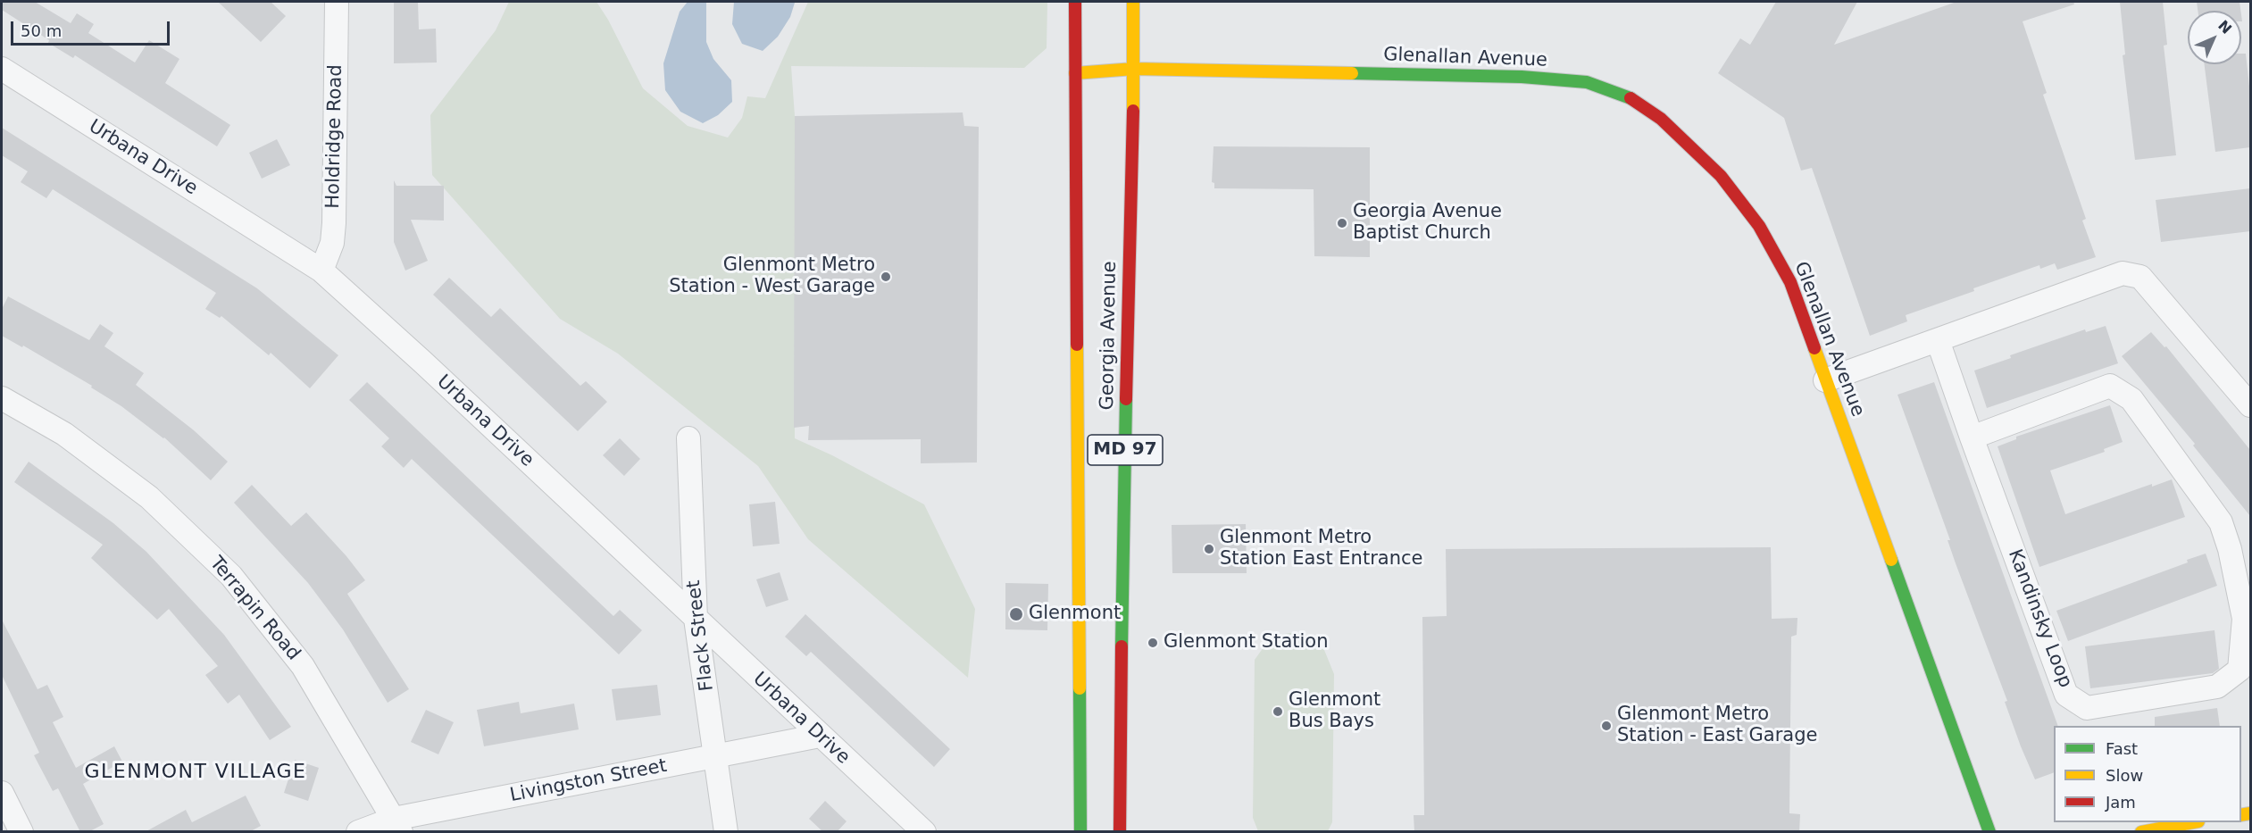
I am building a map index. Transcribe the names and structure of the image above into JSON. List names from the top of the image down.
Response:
{
  "streets": {
    "main road": ["Glenallan Avenue", "Georgia Avenue", "MD 97"],
    "street": [
      "Holdridge Road",
      "Urbana Drive",
      "Terrapin Road",
      "Kandinsky Loop",
      "Flack Street",
      "Livingston Street"
    ]
  },
  "crossings": [
    ["Glenallan Avenue", "Georgia Avenue"],
    ["Holdridge Road", "Urbana Drive"],
    ["Urbana Drive", "Flack Street"],
    ["Urbana Drive", "Livingston Street"],
    ["Terrapin Road", "Livingston Street"],
    ["Flack Street", "Livingston Street"]
  ],
  "districts": ["GLENMONT VILLAGE"],
  "places": [
    "Georgia Avenue Baptist Church",
    "Glenmont Metro Station - West Garage",
    "Glenmont Metro Station East Entrance",
    "Glenmont",
    "Glenmont Station",
    "Glenmont Bus Bays",
    "Glenmont Metro Station - East Garage"
  ],
  "legend": ["Fast", "Slow", "Jam"],
  "scale_bar": "50 m",
  "north": "top right"
}
